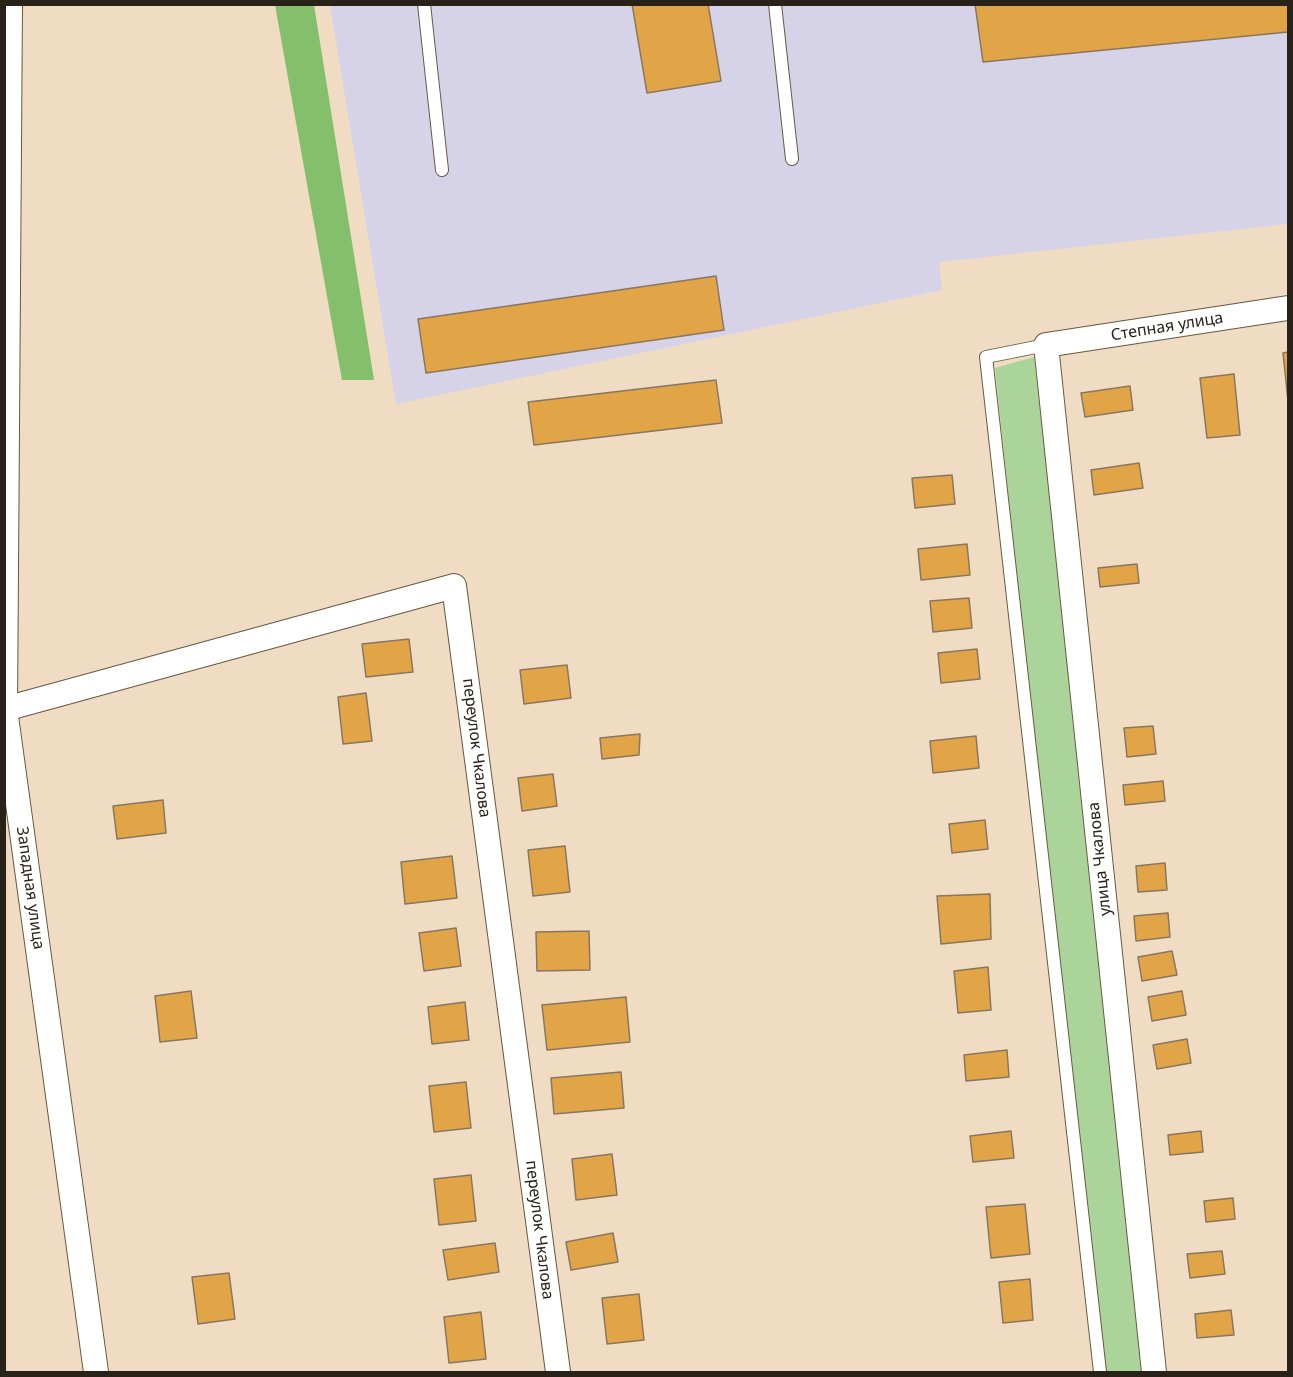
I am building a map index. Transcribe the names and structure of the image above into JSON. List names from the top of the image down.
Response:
{
  "streets": {
    "street": [
      "Степная улица",
      "переулок Чкалова",
      "улица Чкалова",
      "Западная улица"
    ]
  },
  "crossings": [
    ["Степная улица", "улица Чкалова"],
    ["переулок Чкалова", "Западная улица"]
  ]
}
